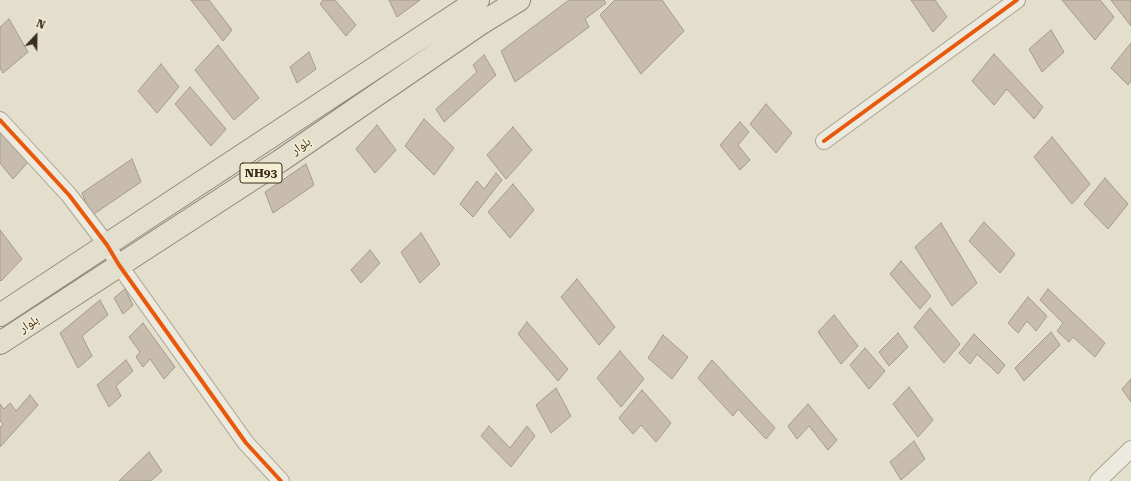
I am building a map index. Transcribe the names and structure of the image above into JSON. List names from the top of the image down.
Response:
{
  "streets": {
    "main road": ["بلوار", "NH93"]
  },
  "north": "top"
}
